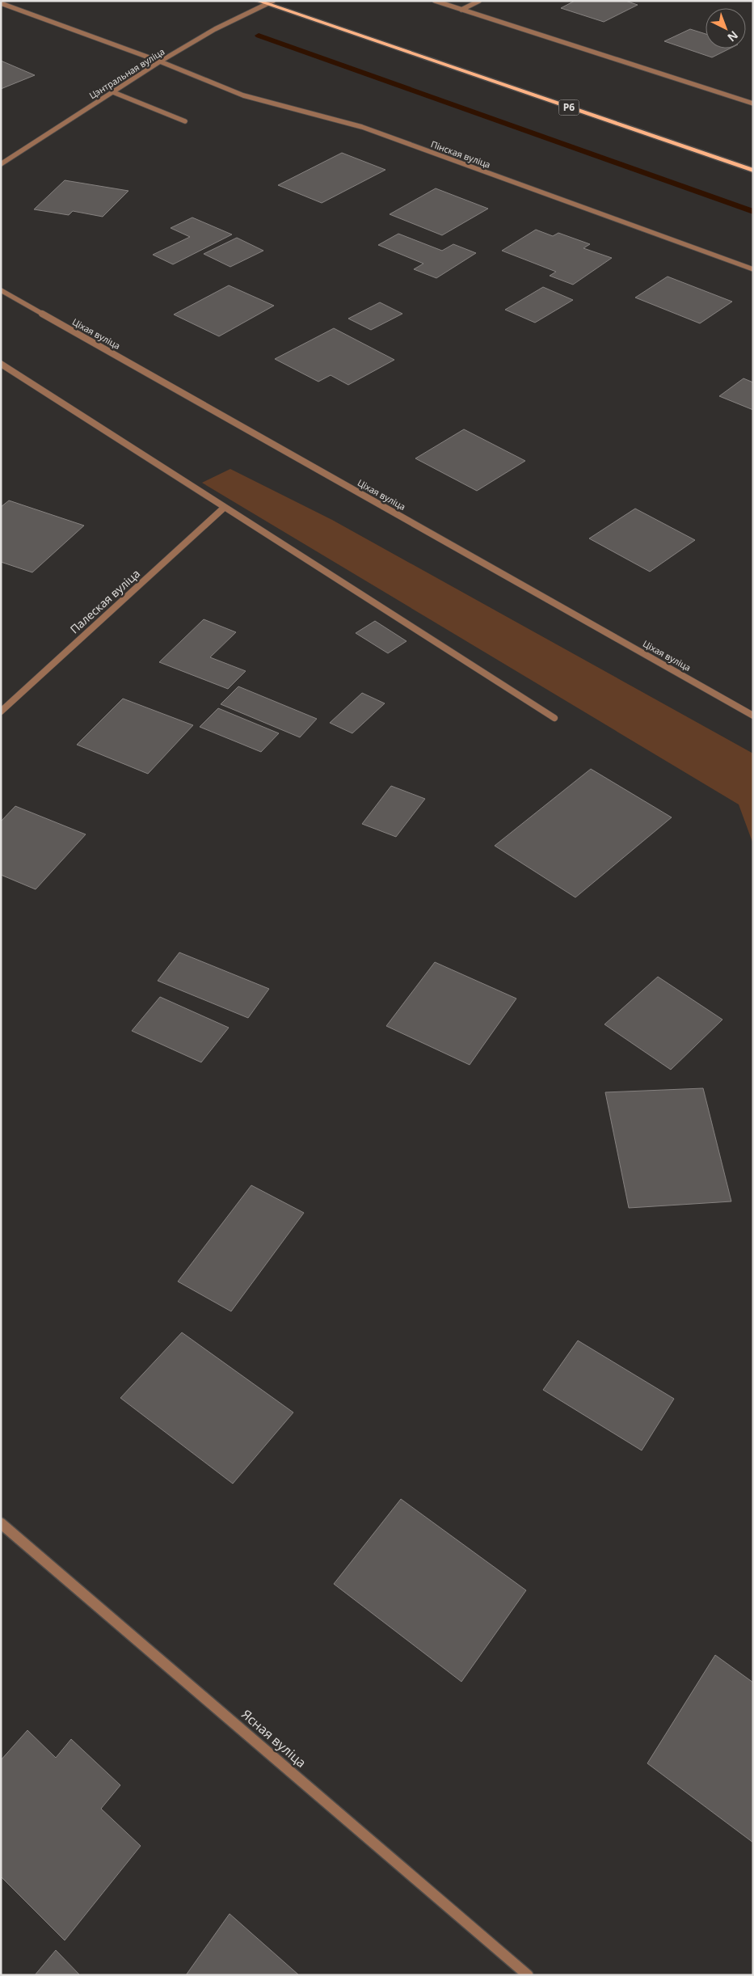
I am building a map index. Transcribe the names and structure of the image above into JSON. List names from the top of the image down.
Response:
{
  "streets": {
    "main road": ["Р6"],
    "street": [
      "Цэнтральная вуліца",
      "Пінская вуліца",
      "Ціхая вуліца",
      "Палеская вуліца",
      "Ясная вуліца"
    ]
  },
  "crossings": [
    ["Цэнтральная вуліца", "Р6"],
    ["Цэнтральная вуліца", "Пінская вуліца"]
  ],
  "north": "bottom right"
}
